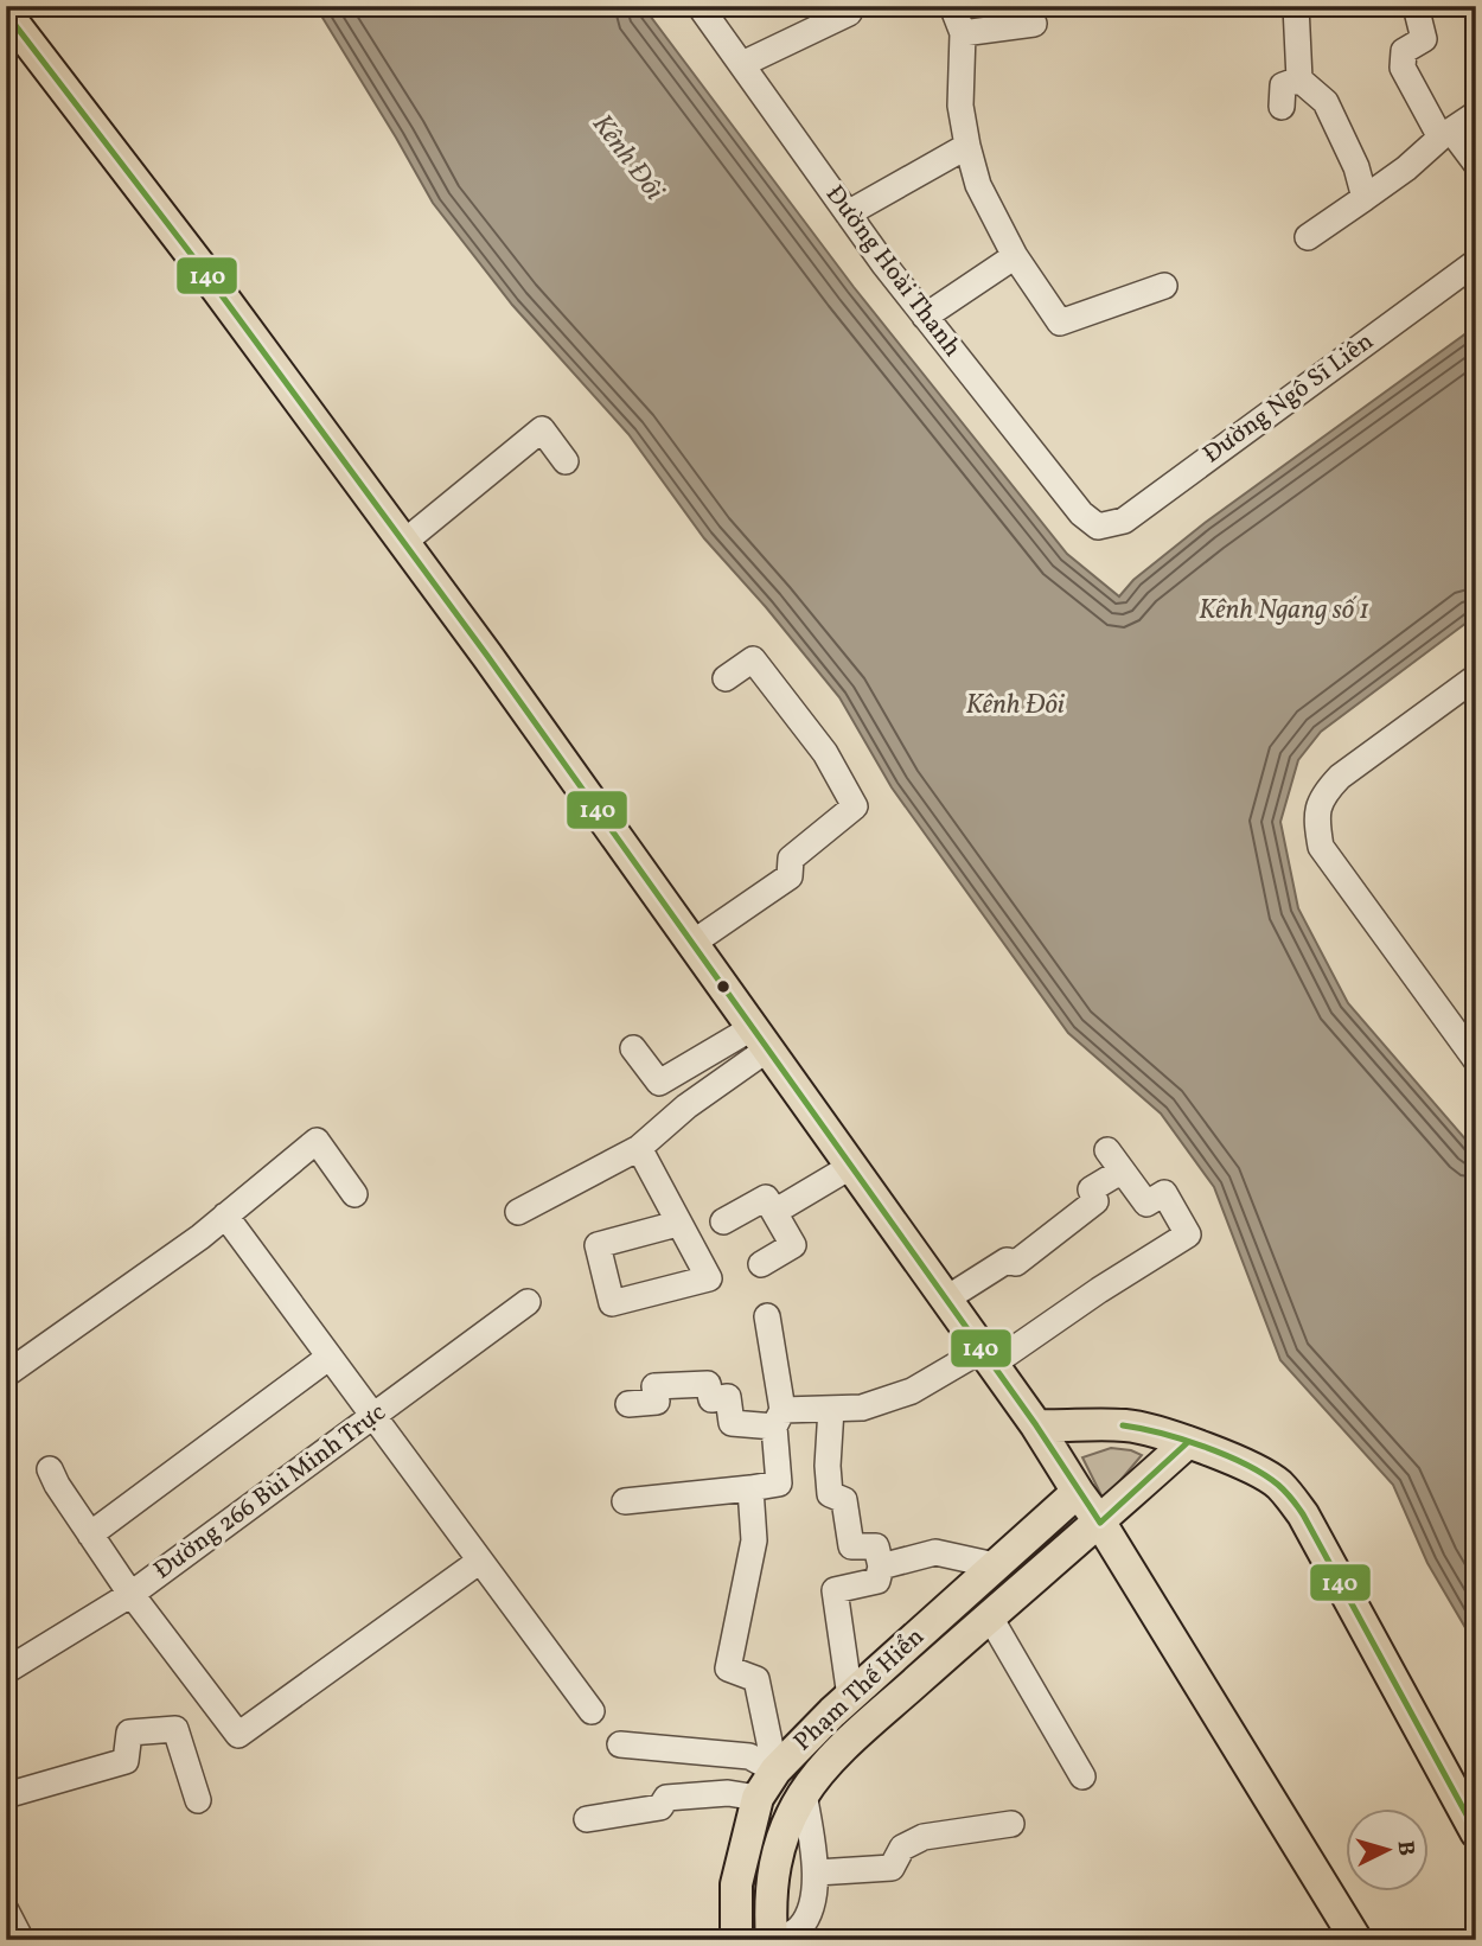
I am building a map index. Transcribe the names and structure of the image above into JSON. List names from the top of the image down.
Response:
{
  "streets": {
    "main road": ["Phạm Thế Hiển"],
    "street": ["Đường Hoài Thanh", "Đường Ngô Sĩ Liên", "Đường 266 Bùi Minh Trực"]
  },
  "crossings": [
    ["Đường Hoài Thanh", "Đường Ngô Sĩ Liên"]
  ],
  "water": ["Kênh Đôi", "Kênh Ngang số 1"],
  "lines": ["transit line 140"],
  "north": "right"
}
